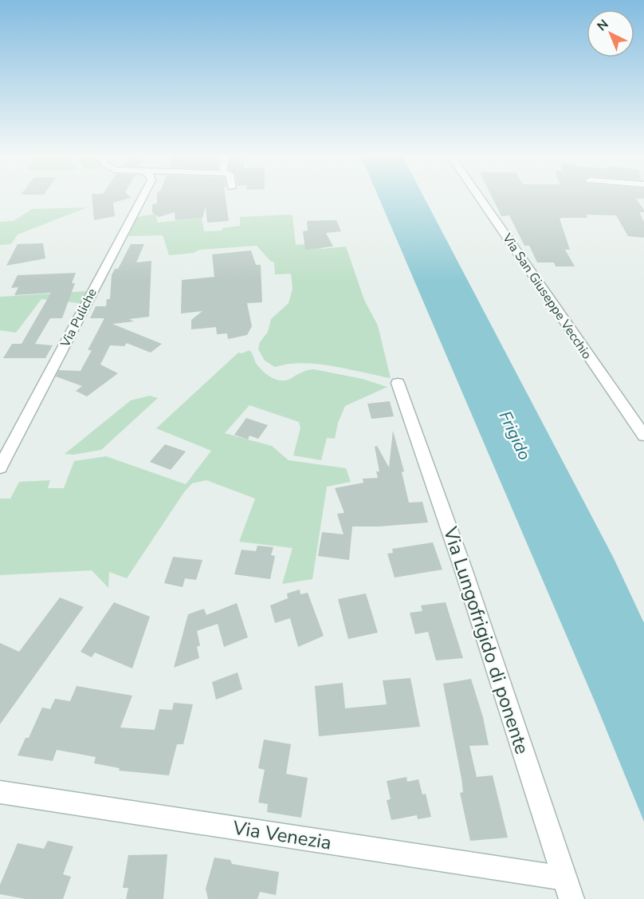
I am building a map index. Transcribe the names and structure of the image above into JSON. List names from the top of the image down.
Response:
{
  "streets": {
    "street": [
      "Via San Giuseppe Vecchio",
      "Via Puliche",
      "Via Lungofrigido di ponente",
      "Via Venezia"
    ]
  },
  "crossings": [
    ["Via Lungofrigido di ponente", "Via Venezia"]
  ],
  "water": ["Frigido"],
  "north": "top left"
}
